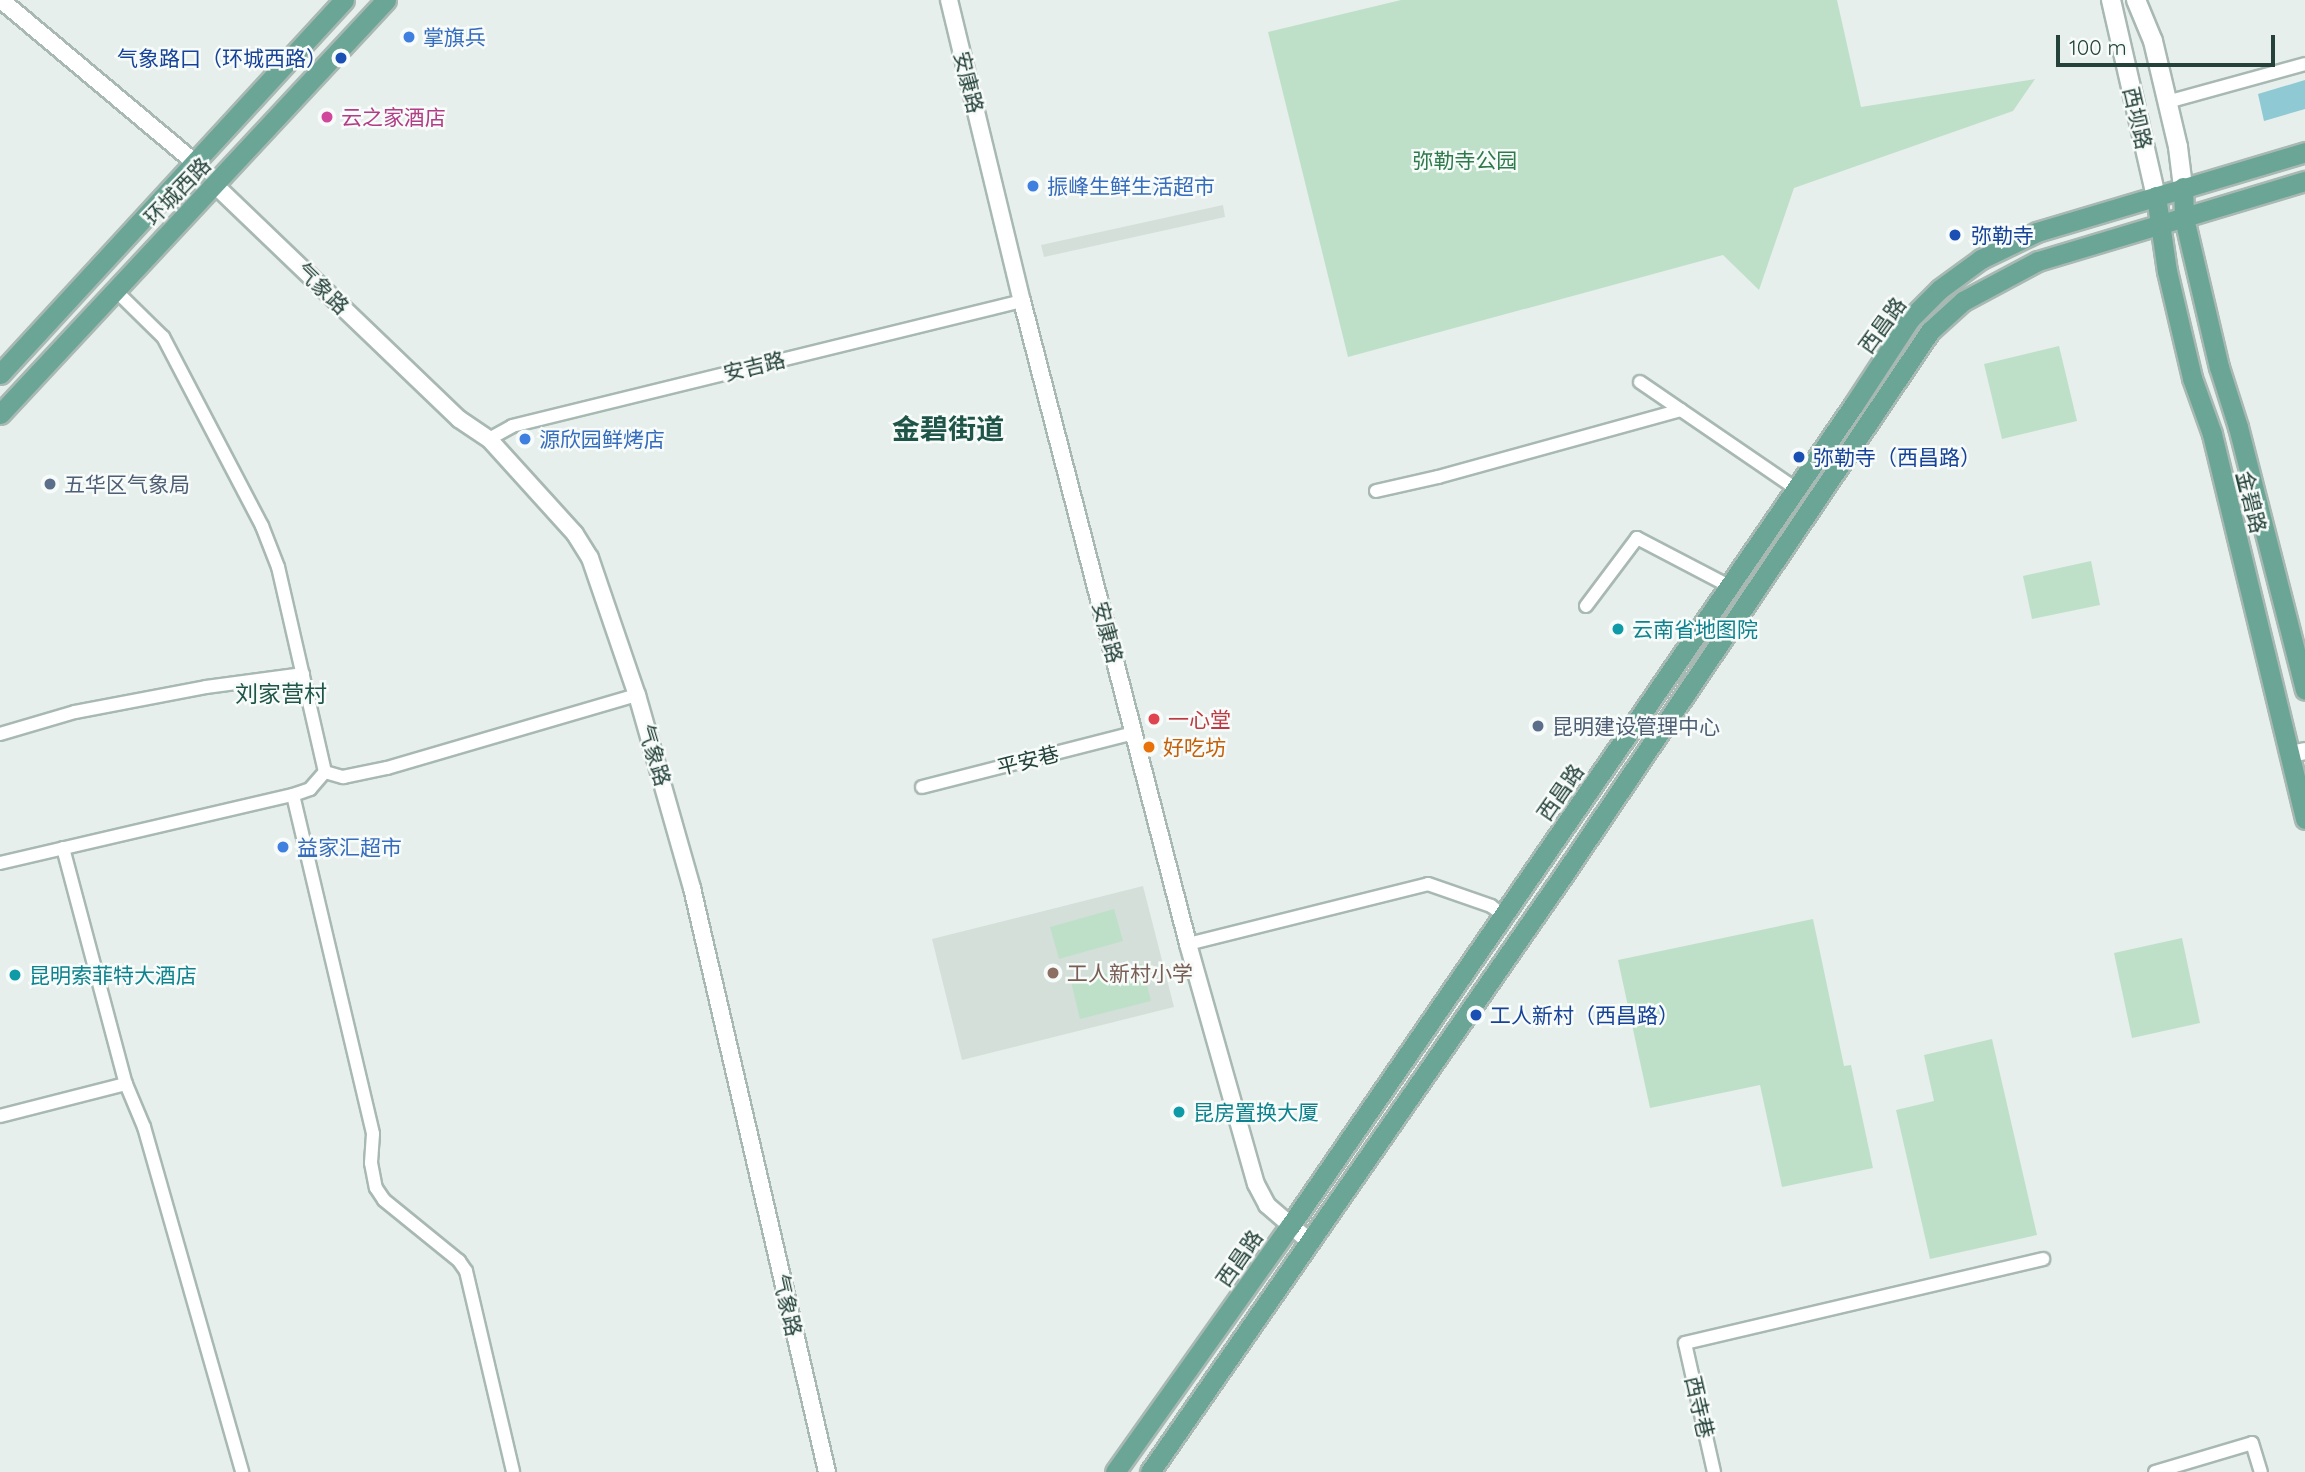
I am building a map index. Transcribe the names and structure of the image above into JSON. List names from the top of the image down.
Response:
{
  "streets": {
    "main road": [
      "西坝路",
      "环城西路",
      "西昌路",
      "金碧路"
    ],
    "street": [
      "安康路",
      "气象路",
      "安吉路",
      "平安巷",
      "西寺巷"
    ]
  },
  "crossings": [
    ["安康路", "西昌路"],
    ["安康路", "安吉路"],
    ["安康路", "平安巷"],
    ["西坝路", "西昌路"],
    ["西坝路", "金碧路"],
    ["环城西路", "气象路"],
    ["气象路", "安吉路"],
    ["西昌路", "金碧路"]
  ],
  "districts": ["金碧街道", "刘家营村"],
  "parks": ["弥勒寺公园"],
  "places": [
    "掌旗兵",
    "气象路口（环城西路）",
    "云之家酒店",
    "振峰生鲜生活超市",
    "弥勒寺",
    "源欣园鲜烤店",
    "弥勒寺（西昌路）",
    "五华区气象局",
    "云南省地图院",
    "一心堂",
    "昆明建设管理中心",
    "好吃坊",
    "益家汇超市",
    "工人新村小学",
    "昆明索菲特大酒店",
    "工人新村（西昌路）",
    "昆房置换大厦"
  ],
  "scale_bar": "100 m"
}
